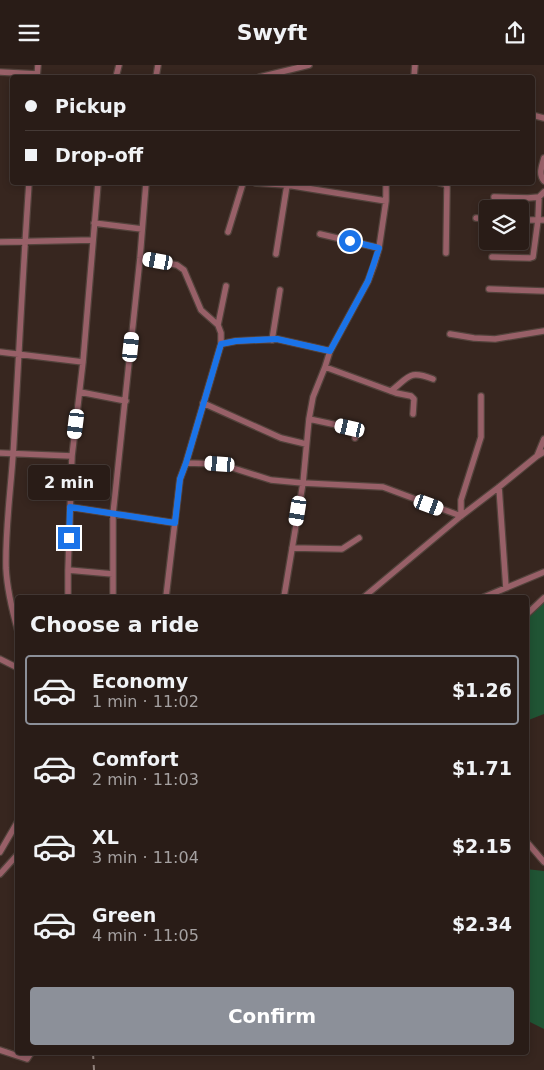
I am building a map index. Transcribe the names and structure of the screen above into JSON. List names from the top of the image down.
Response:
{
  "page": {
    "header": "Swyft",
    "banner": ["Pickup", "Drop-off"],
    "bubble": "2 min",
    "heading": "Choose a ride",
    "list": [
      {
        "name": "Economy",
        "note": "1 min · 11:02",
        "value": "$1.26"
      },
      {
        "name": "Comfort",
        "note": "2 min · 11:03",
        "value": "$1.71"
      },
      {
        "name": "XL",
        "note": "3 min · 11:04",
        "value": "$2.15"
      },
      {
        "name": "Green",
        "note": "4 min · 11:05",
        "value": "$2.34"
      }
    ],
    "buttons": "Confirm"
  }
}
